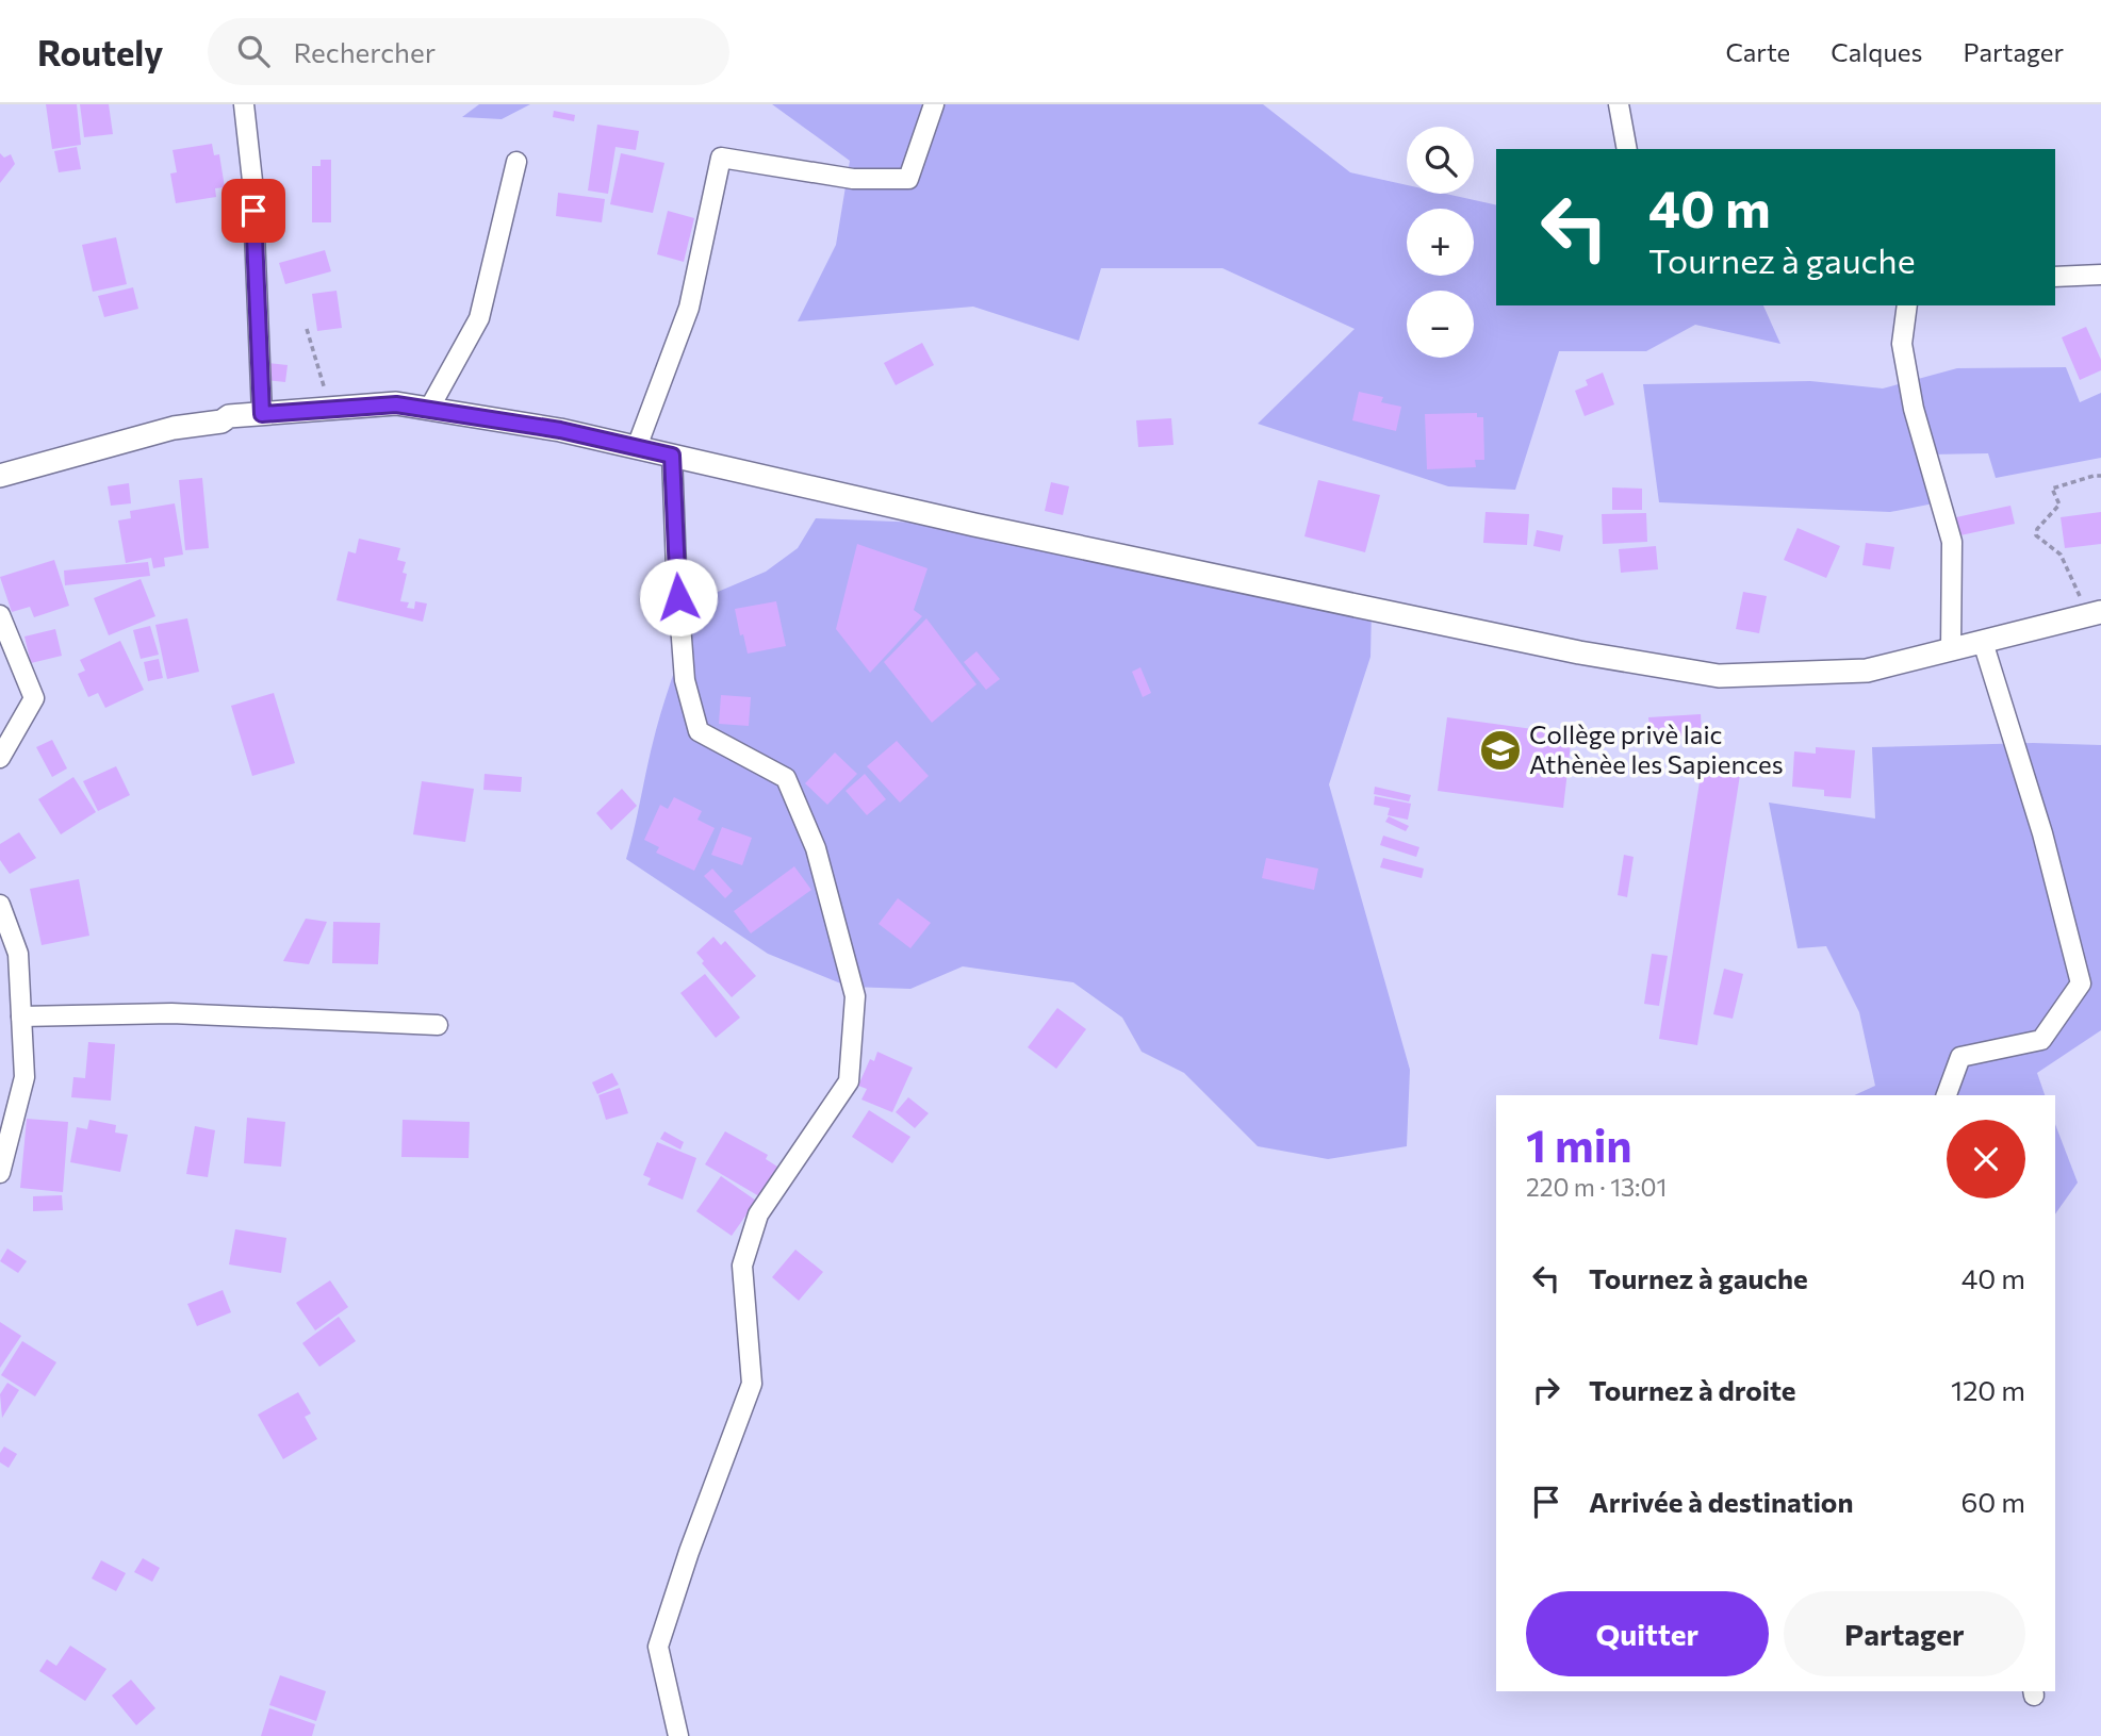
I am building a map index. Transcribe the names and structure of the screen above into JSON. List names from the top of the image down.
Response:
{
  "places": {
    "school or university": ["Collège privè laic Athènèe les Sapiences"]
  },
  "page": {
    "header": "Routely",
    "search": "Rechercher",
    "nav": ["Carte", "Calques", "Partager"],
    "map_buttons": ["+", "−"],
    "turn": ["40 m", "Tournez à gauche"],
    "heading": ["1 min", "220 m · 13:01"],
    "list": [
      {
        "name": "Tournez à gauche",
        "value": "40 m"
      },
      {
        "name": "Tournez à droite",
        "value": "120 m"
      },
      {
        "name": "Arrivée à destination",
        "value": "60 m"
      }
    ],
    "buttons": ["Quitter", "Partager"]
  }
}
